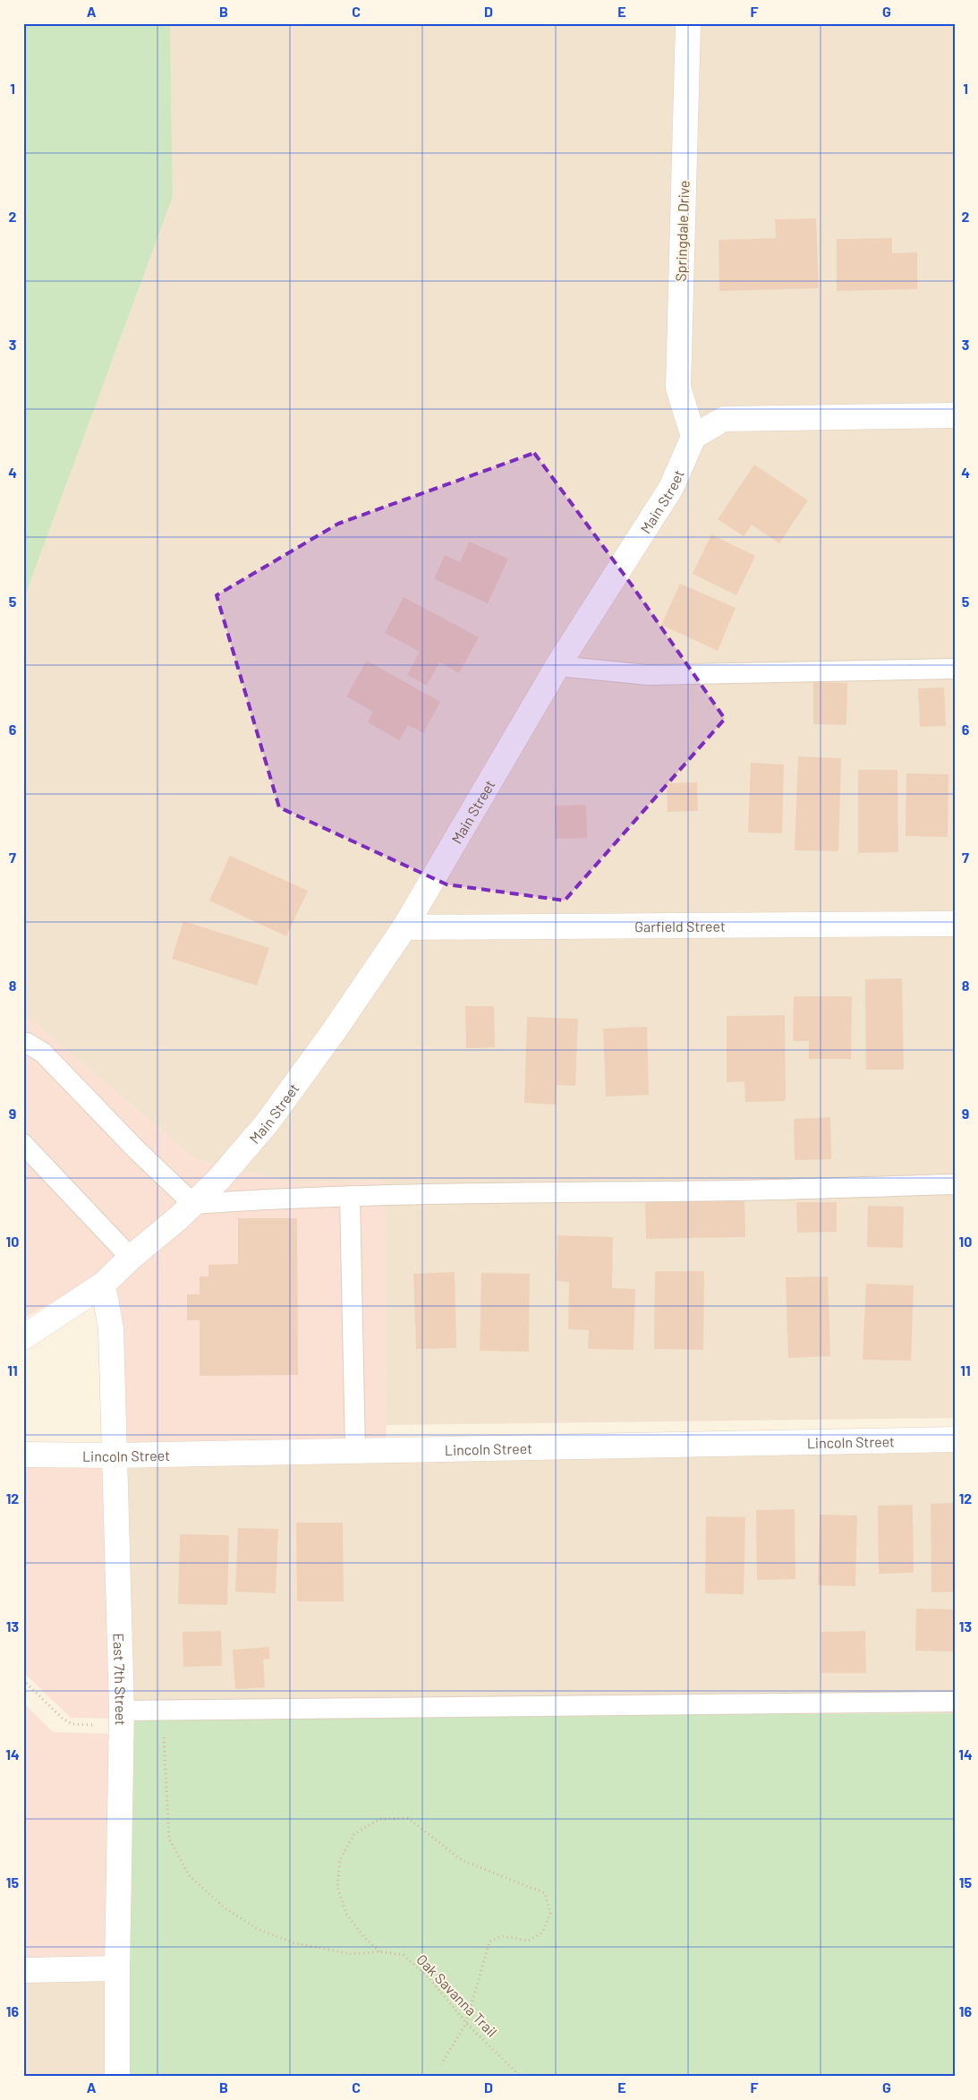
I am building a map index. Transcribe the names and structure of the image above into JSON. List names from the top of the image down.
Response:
{
  "streets": {
    "street": [
      "Springdale Drive",
      "Main Street",
      "Garfield Street",
      "Lincoln Street",
      "East 7th Street"
    ],
    "path": ["Oak Savanna Trail"]
  },
  "crossings": [
    ["Springdale Drive", "Main Street"],
    ["Main Street", "Garfield Street"],
    ["Main Street", "East 7th Street"],
    ["Lincoln Street", "East 7th Street"]
  ],
  "grid": {
    "columns": [
      "A",
      "B",
      "C",
      "D",
      "E",
      "F",
      "G"
    ],
    "rows": [
      "1",
      "2",
      "3",
      "4",
      "5",
      "6",
      "7",
      "8",
      "9",
      "10",
      "11",
      "12",
      "13",
      "14",
      "15",
      "16"
    ]
  }
}
